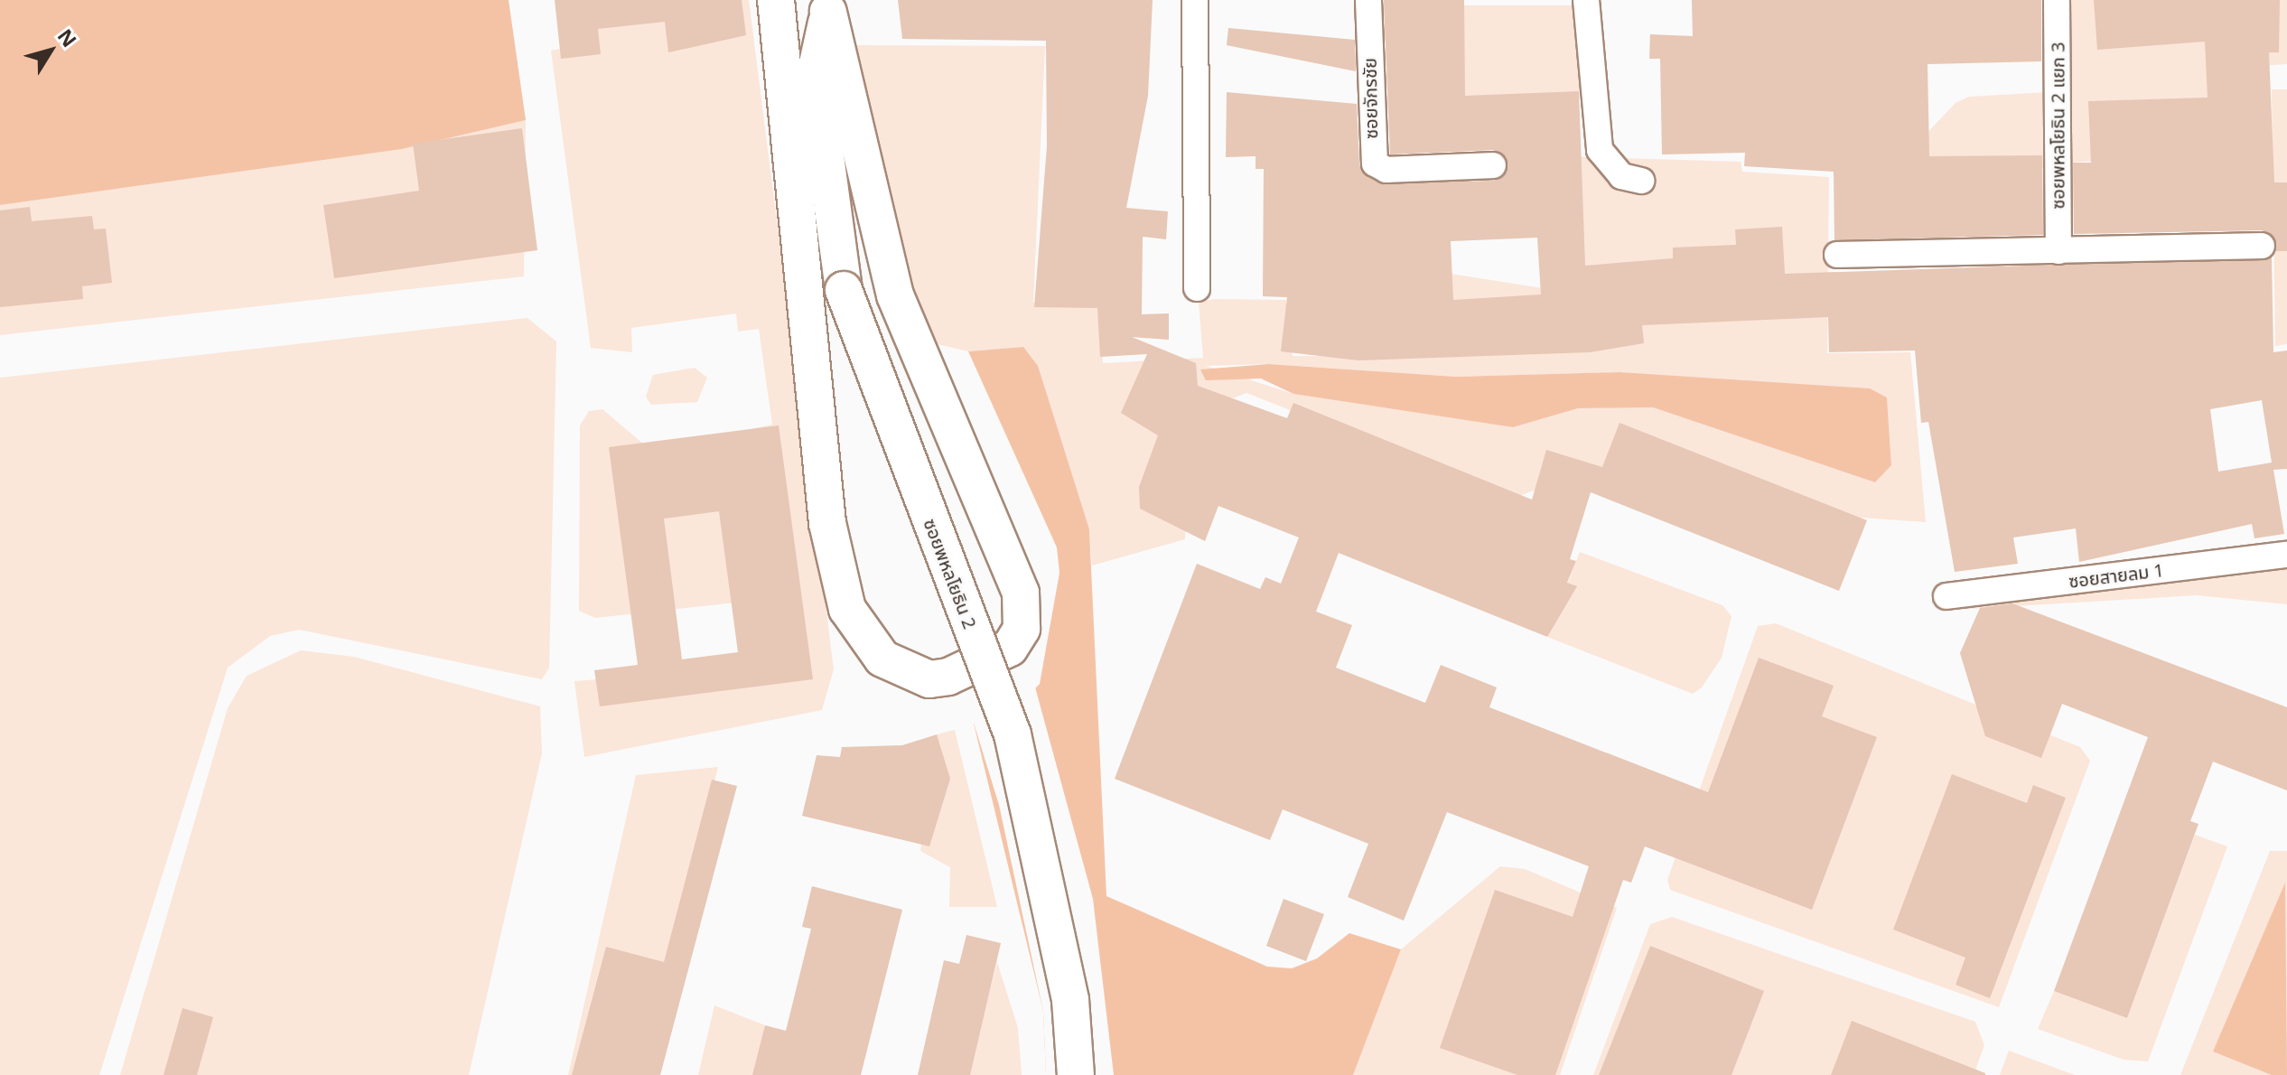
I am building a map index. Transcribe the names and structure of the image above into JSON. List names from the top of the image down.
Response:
{
  "streets": {
    "street": [
      "ซอยจักรชัย",
      "ซอยพหลโยธิน 2 แยก 3",
      "ซอยพหลโยธิน 2",
      "ซอยสายลม 1"
    ]
  },
  "north": "top right"
}
